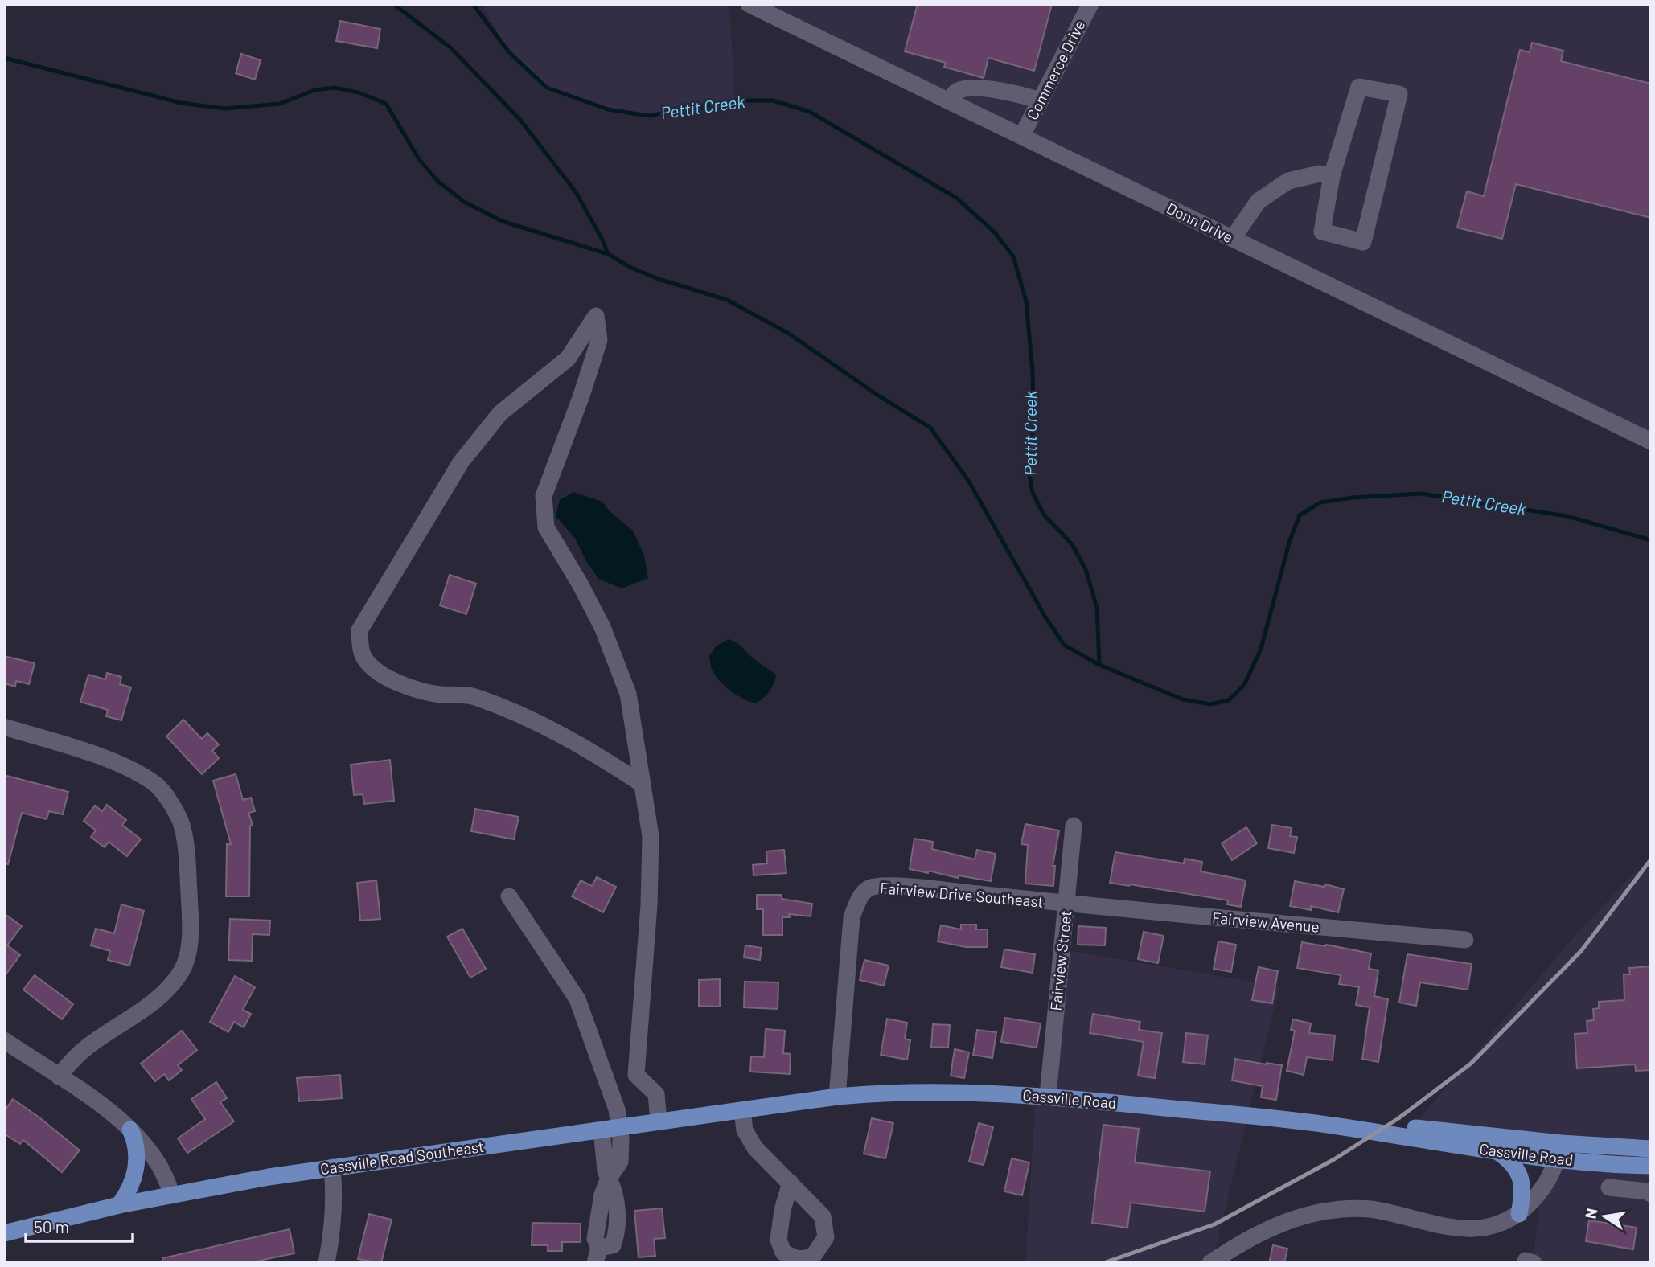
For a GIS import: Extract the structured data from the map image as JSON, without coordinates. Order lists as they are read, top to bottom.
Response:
{
  "streets": {
    "main road": ["Cassville Road", "Cassville Road Southeast"],
    "street": [
      "Commerce Drive",
      "Donn Drive",
      "Fairview Drive Southeast",
      "Fairview Avenue",
      "Fairview Street"
    ]
  },
  "crossings": [
    ["Commerce Drive", "Donn Drive"],
    ["Fairview Drive Southeast", "Fairview Avenue"],
    ["Fairview Drive Southeast", "Fairview Street"],
    ["Fairview Drive Southeast", "Cassville Road"],
    ["Fairview Avenue", "Fairview Street"],
    ["Fairview Street", "Cassville Road"],
    ["Cassville Road", "Cassville Road Southeast"]
  ],
  "water": ["Pettit Creek"],
  "scale_bar": "50 m",
  "north": "left"
}
